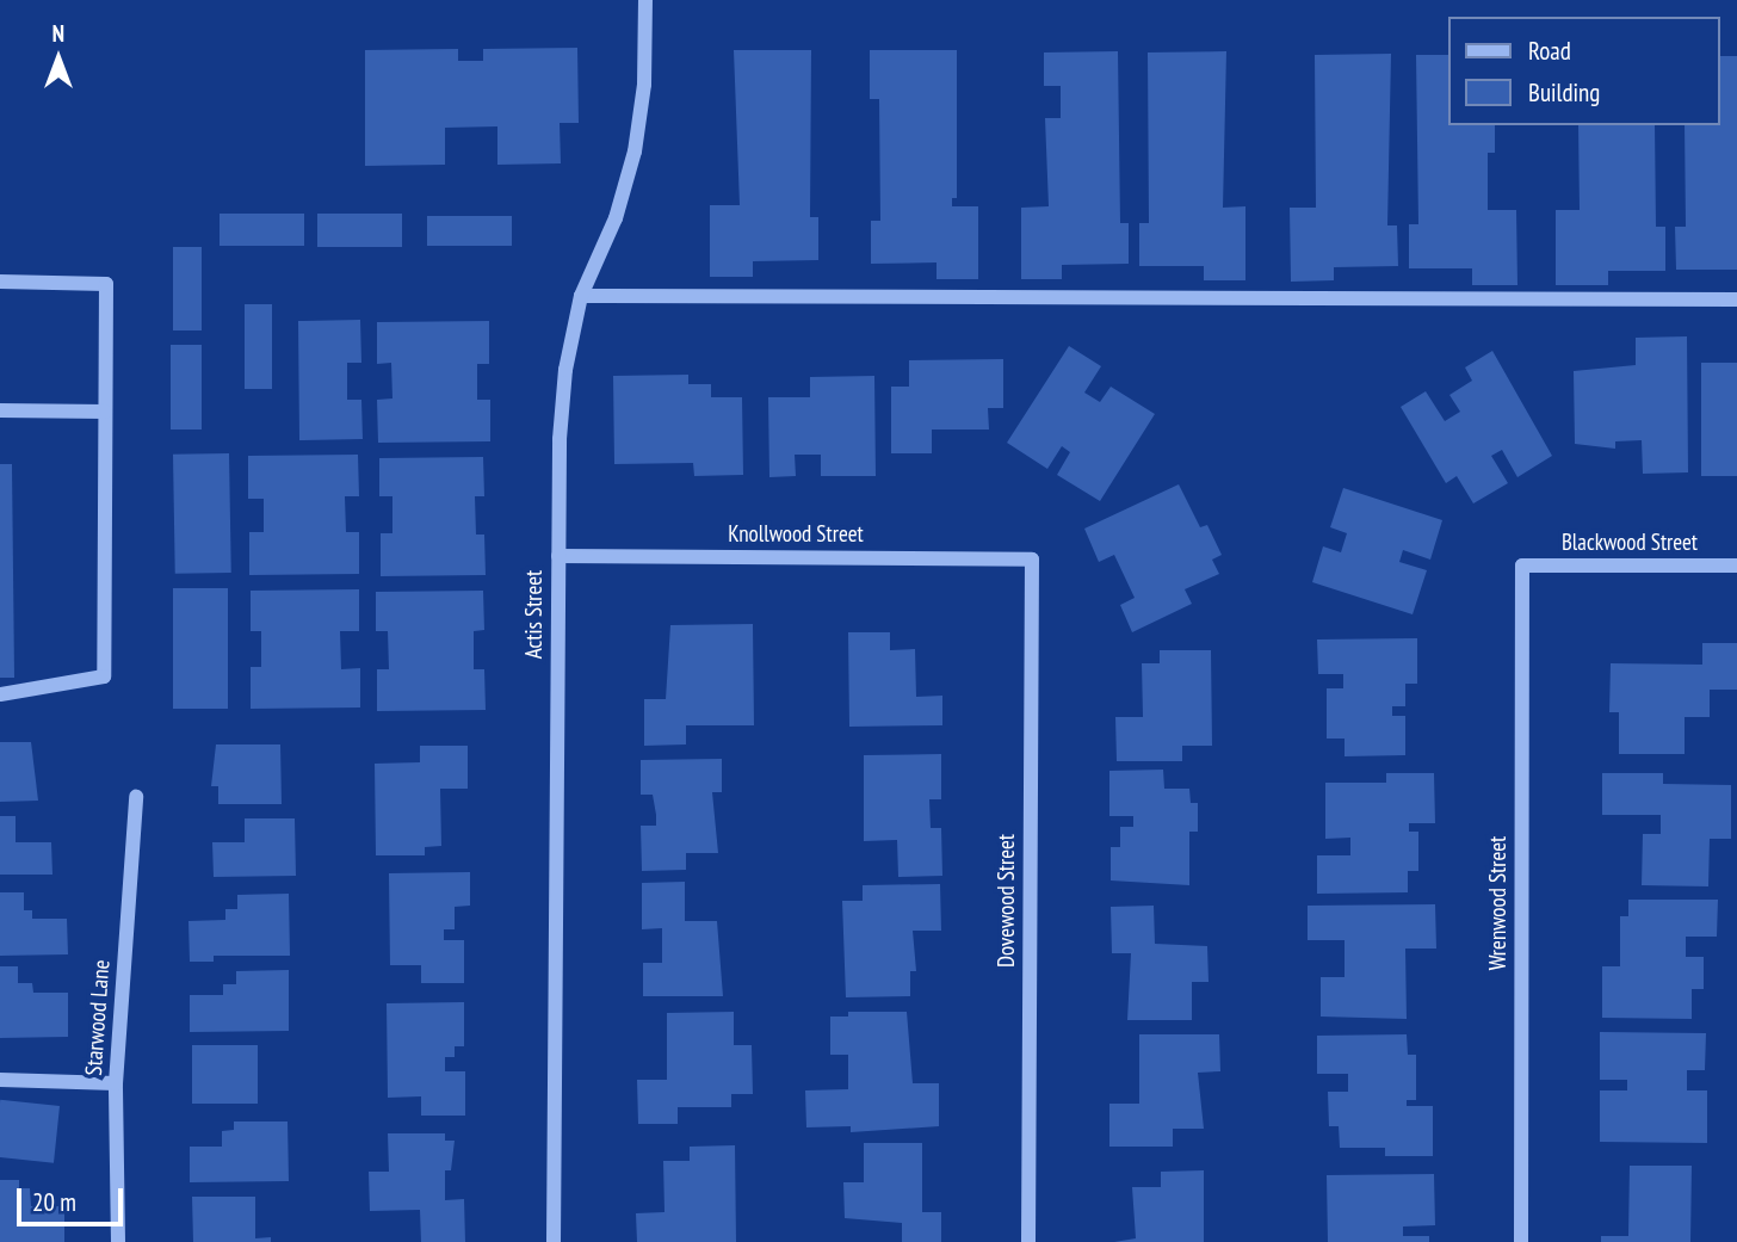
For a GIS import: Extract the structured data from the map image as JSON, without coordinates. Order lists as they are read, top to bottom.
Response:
{
  "streets": {
    "street": [
      "Knollwood Street",
      "Blackwood Street",
      "Actis Street",
      "Dovewood Street",
      "Wrenwood Street",
      "Starwood Lane"
    ]
  },
  "crossings": [
    ["Knollwood Street", "Actis Street"],
    ["Knollwood Street", "Dovewood Street"],
    ["Blackwood Street", "Wrenwood Street"]
  ],
  "legend": ["Road", "Building"],
  "scale_bar": "20 m",
  "north": "top"
}
